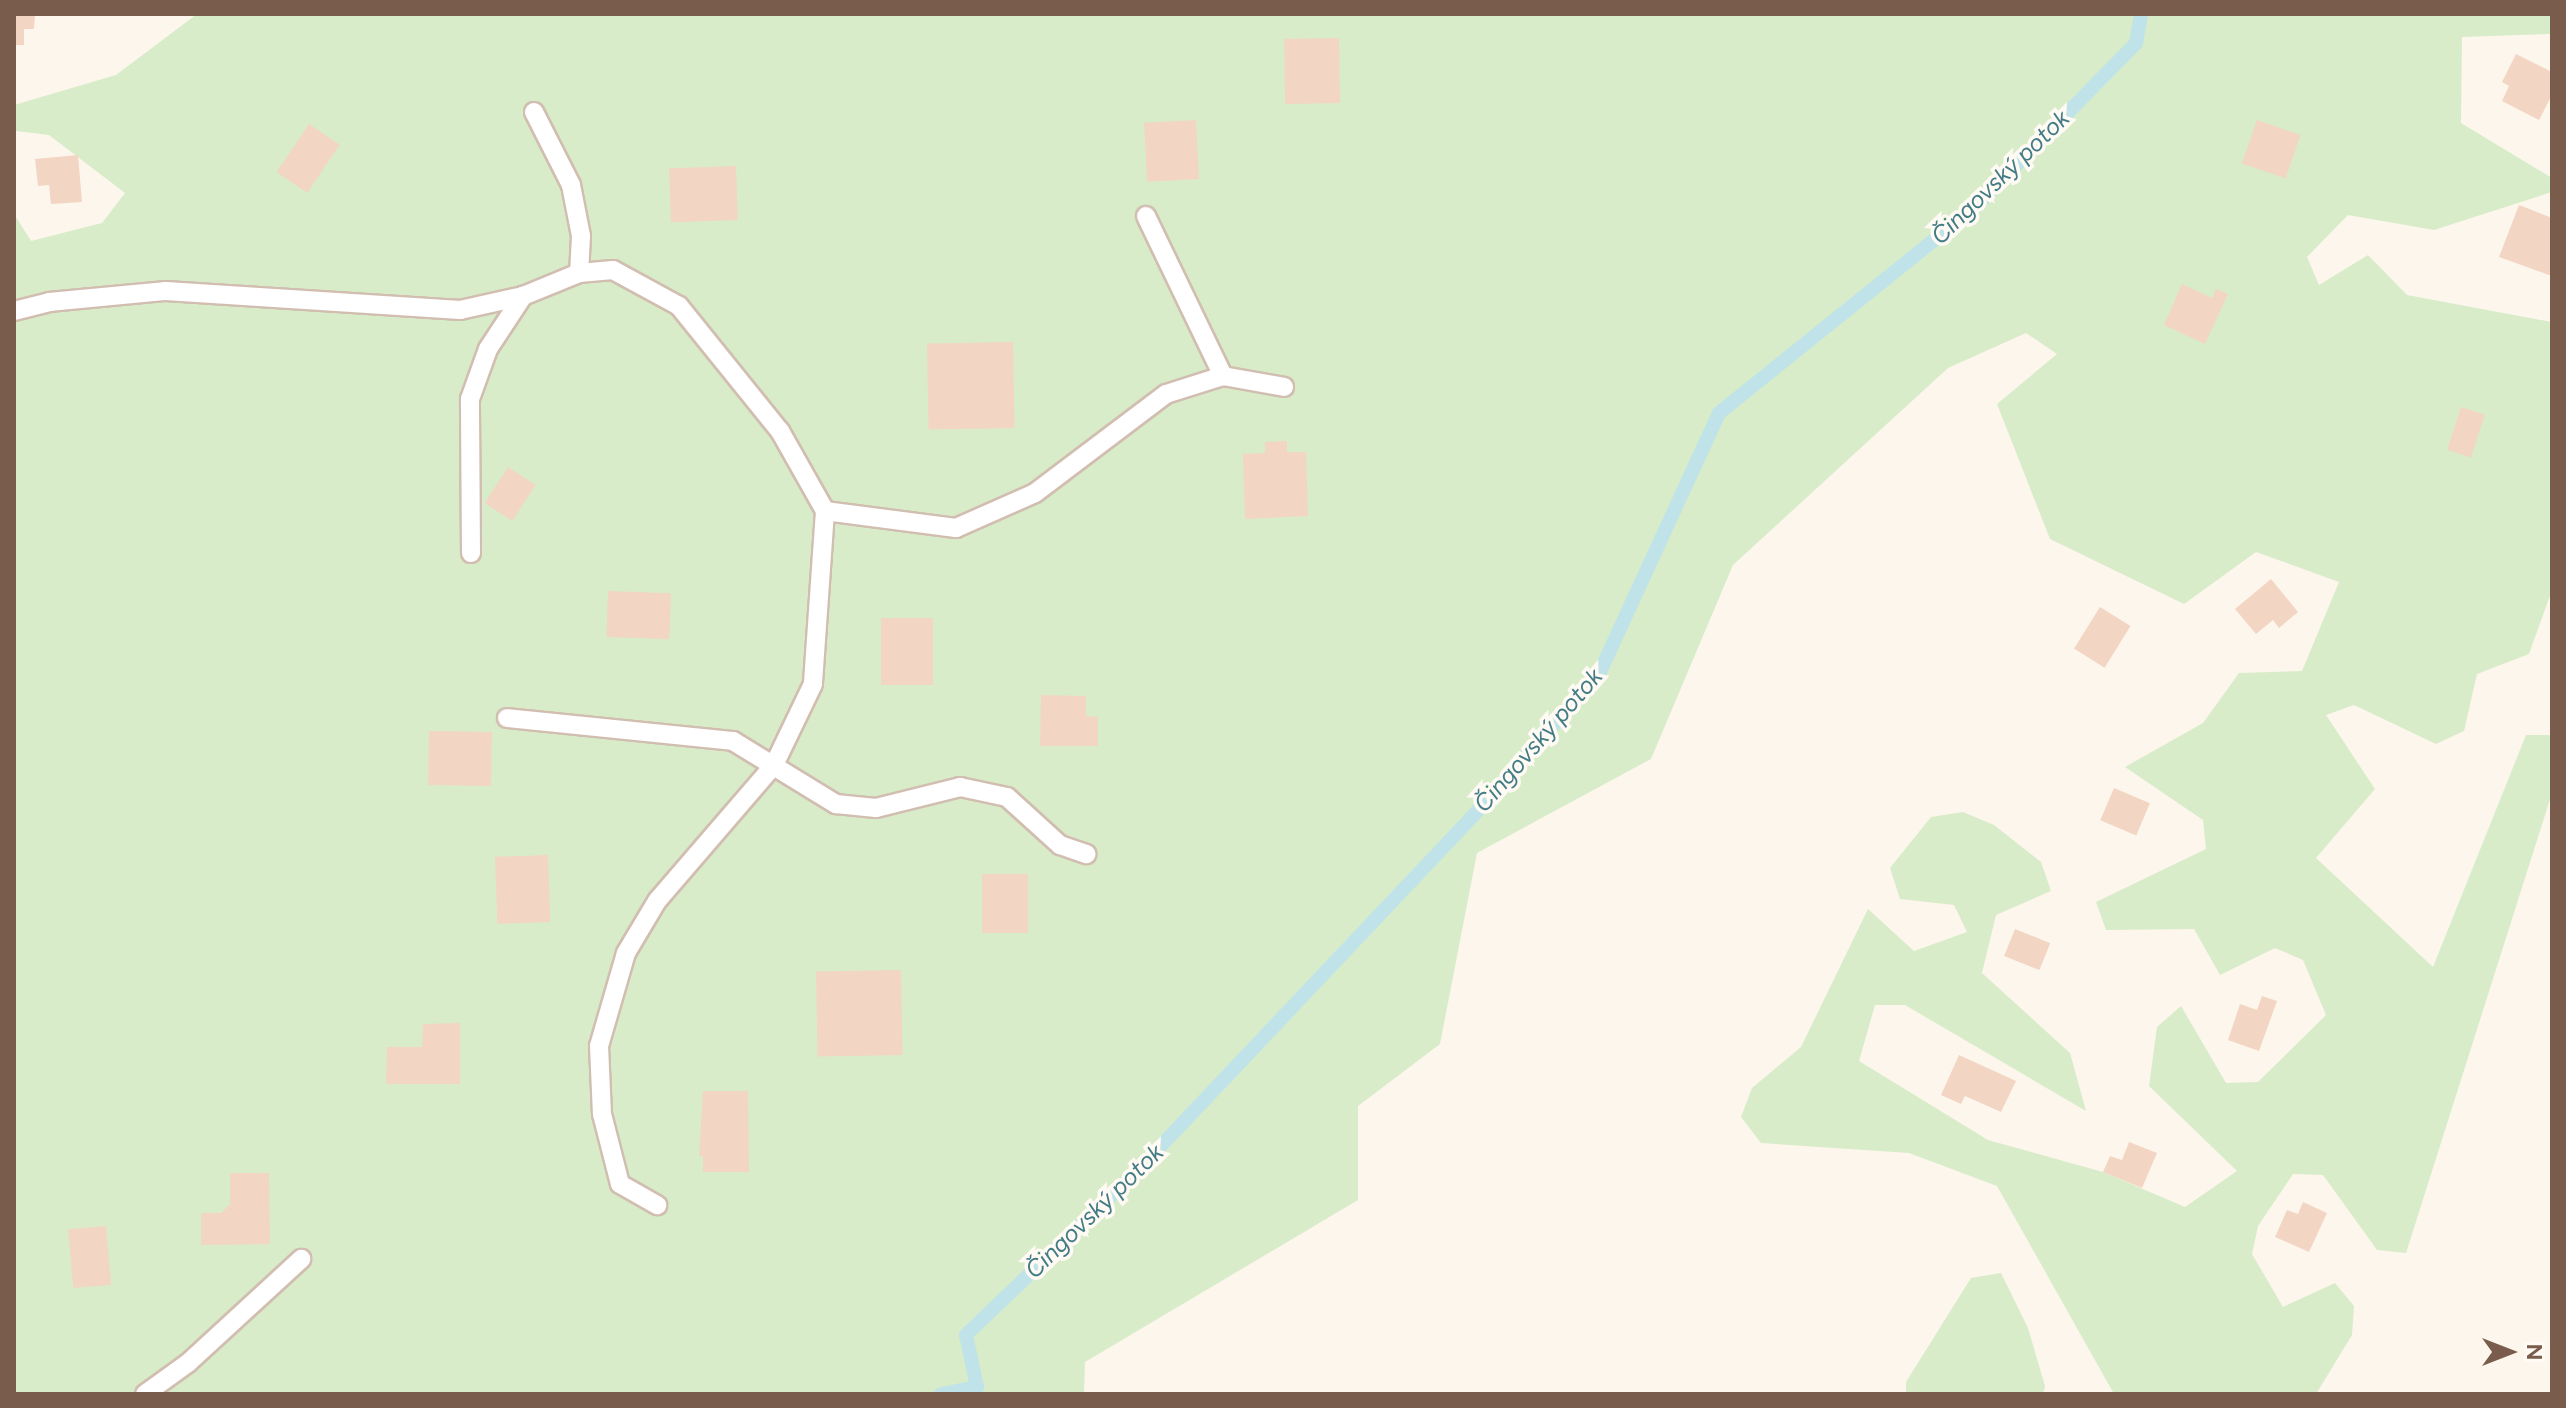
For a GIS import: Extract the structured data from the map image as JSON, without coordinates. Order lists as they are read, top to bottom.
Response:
{
  "water": ["Čingovský potok"],
  "north": "right"
}
